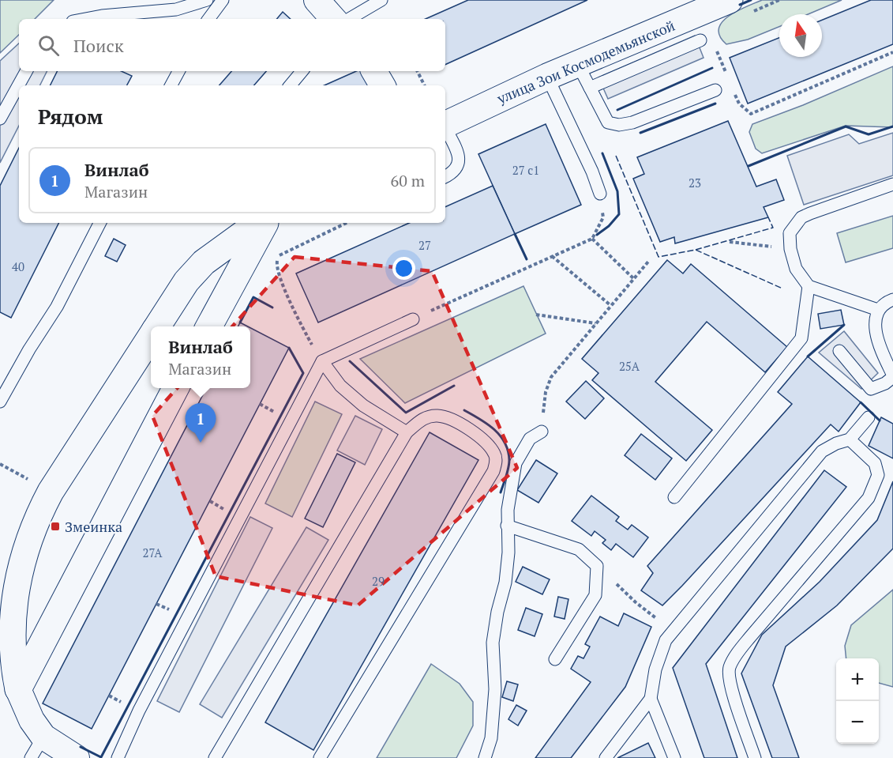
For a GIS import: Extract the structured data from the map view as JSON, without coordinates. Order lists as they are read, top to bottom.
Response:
{
  "streets": {
    "main road": ["улица Зои Космодемьянской"]
  },
  "places": {
    "transit": ["Змеинка"]
  },
  "house_numbers": [
    "27 с1",
    "23",
    "27",
    "40",
    "25А",
    "27А",
    "29"
  ],
  "north": "top",
  "page": {
    "search": "Поиск",
    "heading": "Рядом",
    "list": [
      {
        "mark": "1",
        "name": "Винлаб",
        "note": "Магазин",
        "value": "60 m"
      }
    ],
    "popup": ["Винлаб", "Магазин"],
    "pins": "1",
    "map_buttons": ["+", "−"]
  }
}
